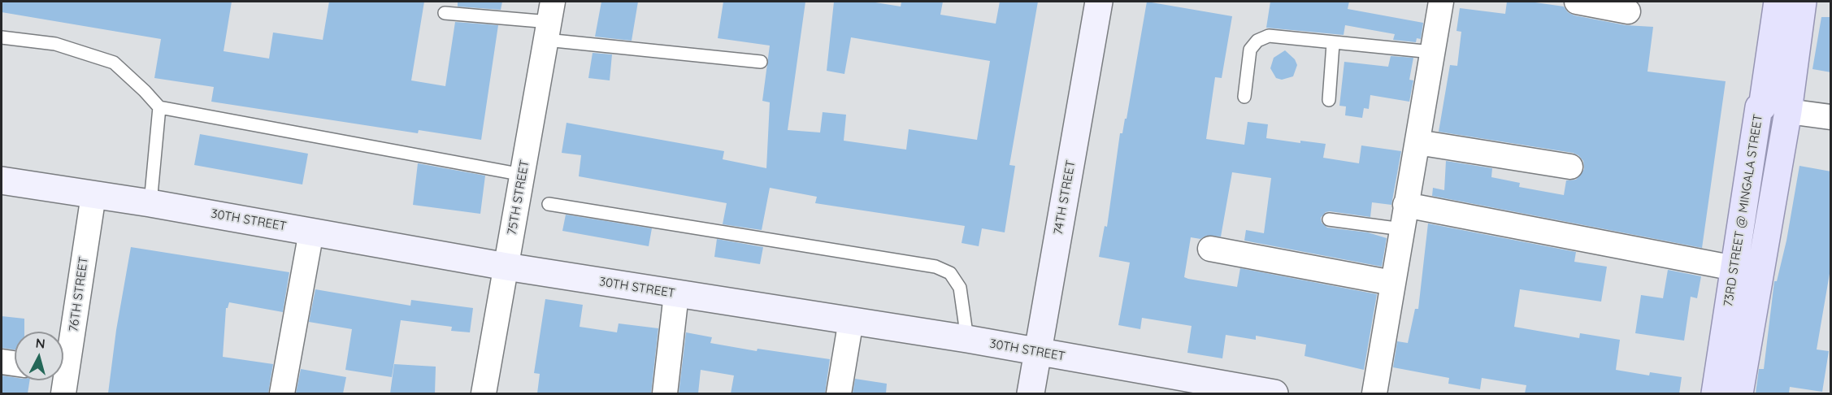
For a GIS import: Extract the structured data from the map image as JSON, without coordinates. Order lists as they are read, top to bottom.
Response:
{
  "streets": {
    "main road": ["74TH STREET", "73RD STREET @ MINGALA STREET", "30TH STREET"],
    "street": ["75TH STREET", "76TH STREET"]
  },
  "crossings": [
    ["75TH STREET", "30TH STREET"],
    ["74TH STREET", "30TH STREET"],
    ["30TH STREET", "76TH STREET"]
  ],
  "north": "top"
}
